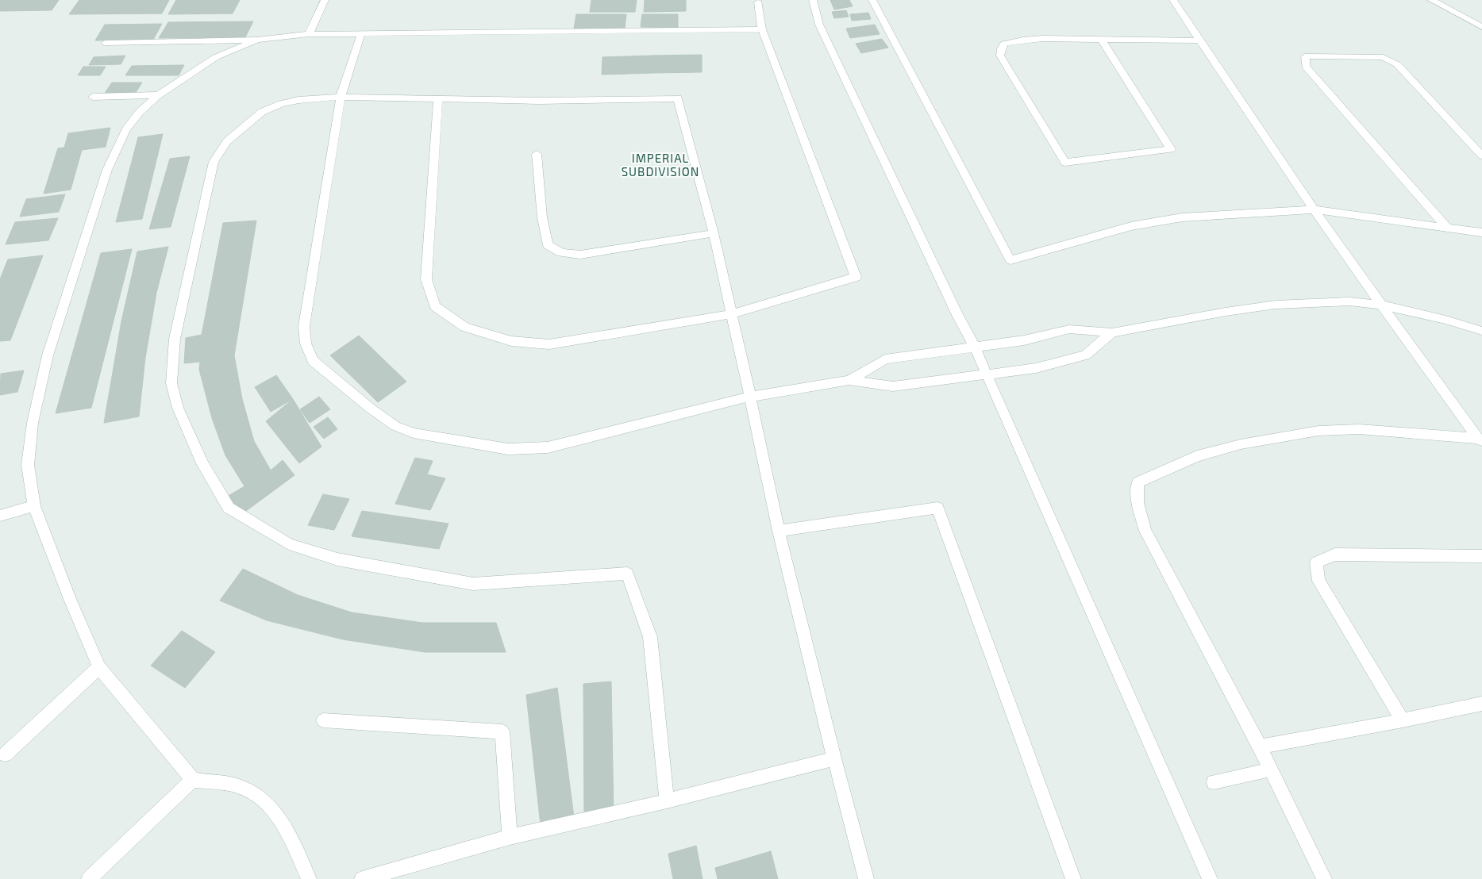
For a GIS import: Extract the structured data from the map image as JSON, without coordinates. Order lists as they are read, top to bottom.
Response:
{
  "districts": ["IMPERIAL SUBDIVISION"]
}
